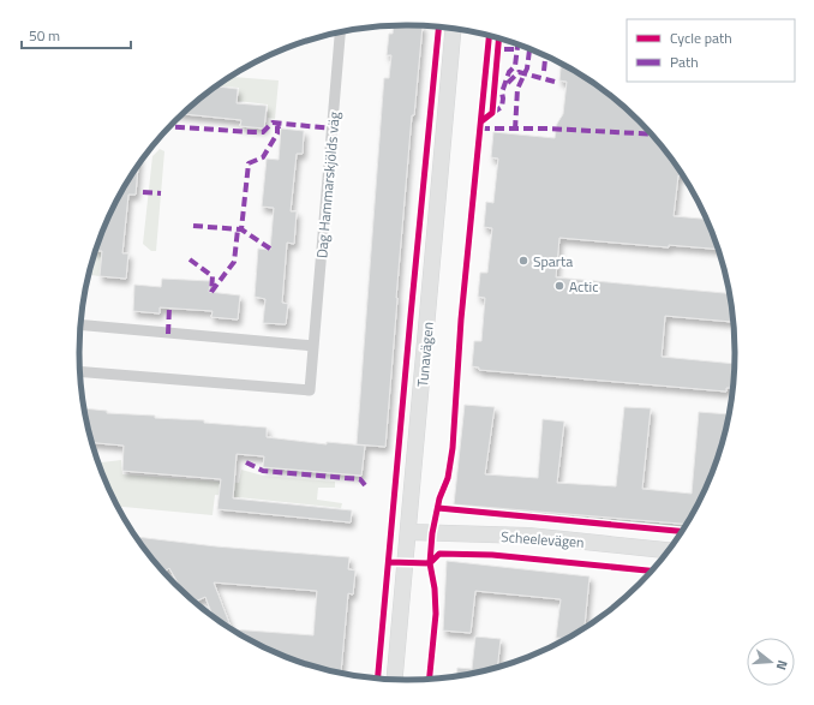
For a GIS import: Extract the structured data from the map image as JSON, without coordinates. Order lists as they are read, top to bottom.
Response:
{
  "streets": {
    "main road": ["Tunavägen", "Scheelevägen"],
    "street": ["Dag Hammarskjölds väg"]
  },
  "crossings": [
    ["Tunavägen", "Scheelevägen"]
  ],
  "places": ["Sparta", "Actic"],
  "legend": ["Cycle path", "Path"],
  "scale_bar": "50 m",
  "north": "right"
}
